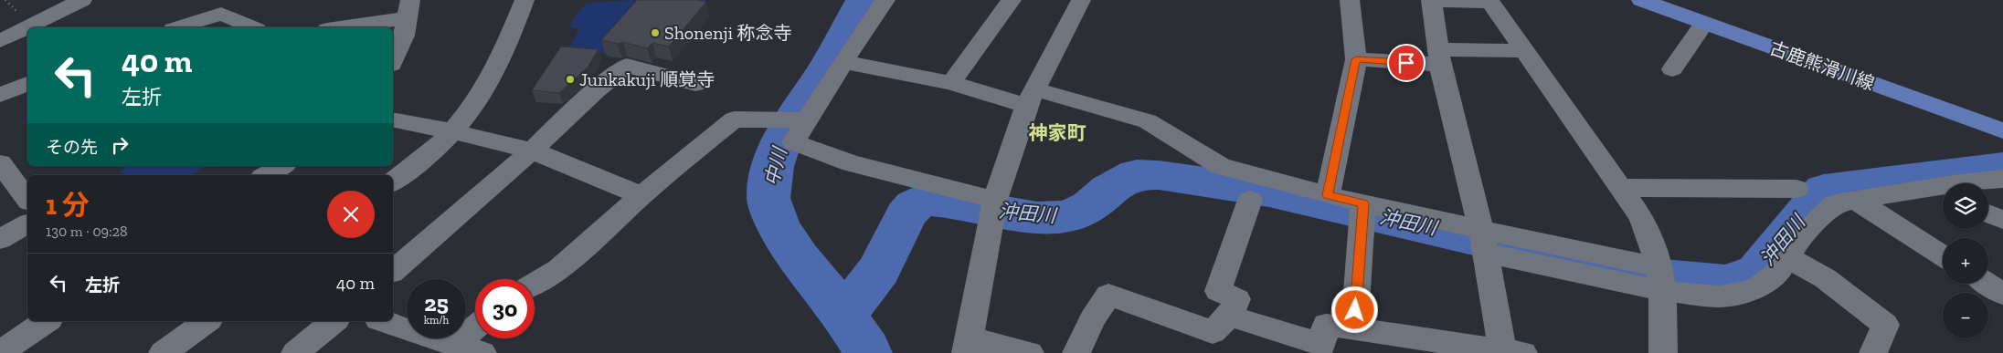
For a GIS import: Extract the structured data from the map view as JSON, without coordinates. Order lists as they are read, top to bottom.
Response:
{
  "streets": {
    "main road": ["古鹿熊滑川線"]
  },
  "districts": ["神家町"],
  "water": ["中川", "沖田川"],
  "places": ["Shonenji 称念寺", "Junkakuji 順覚寺"],
  "page": {
    "turn": ["40 m", "左折"],
    "then": "その先",
    "heading": ["1 分", "130 m · 09:28"],
    "map_buttons": ["+", "−"],
    "list": [
      {
        "name": "左折",
        "value": "40 m"
      }
    ],
    "speed": "25 km/h",
    "limit": "30"
  }
}
